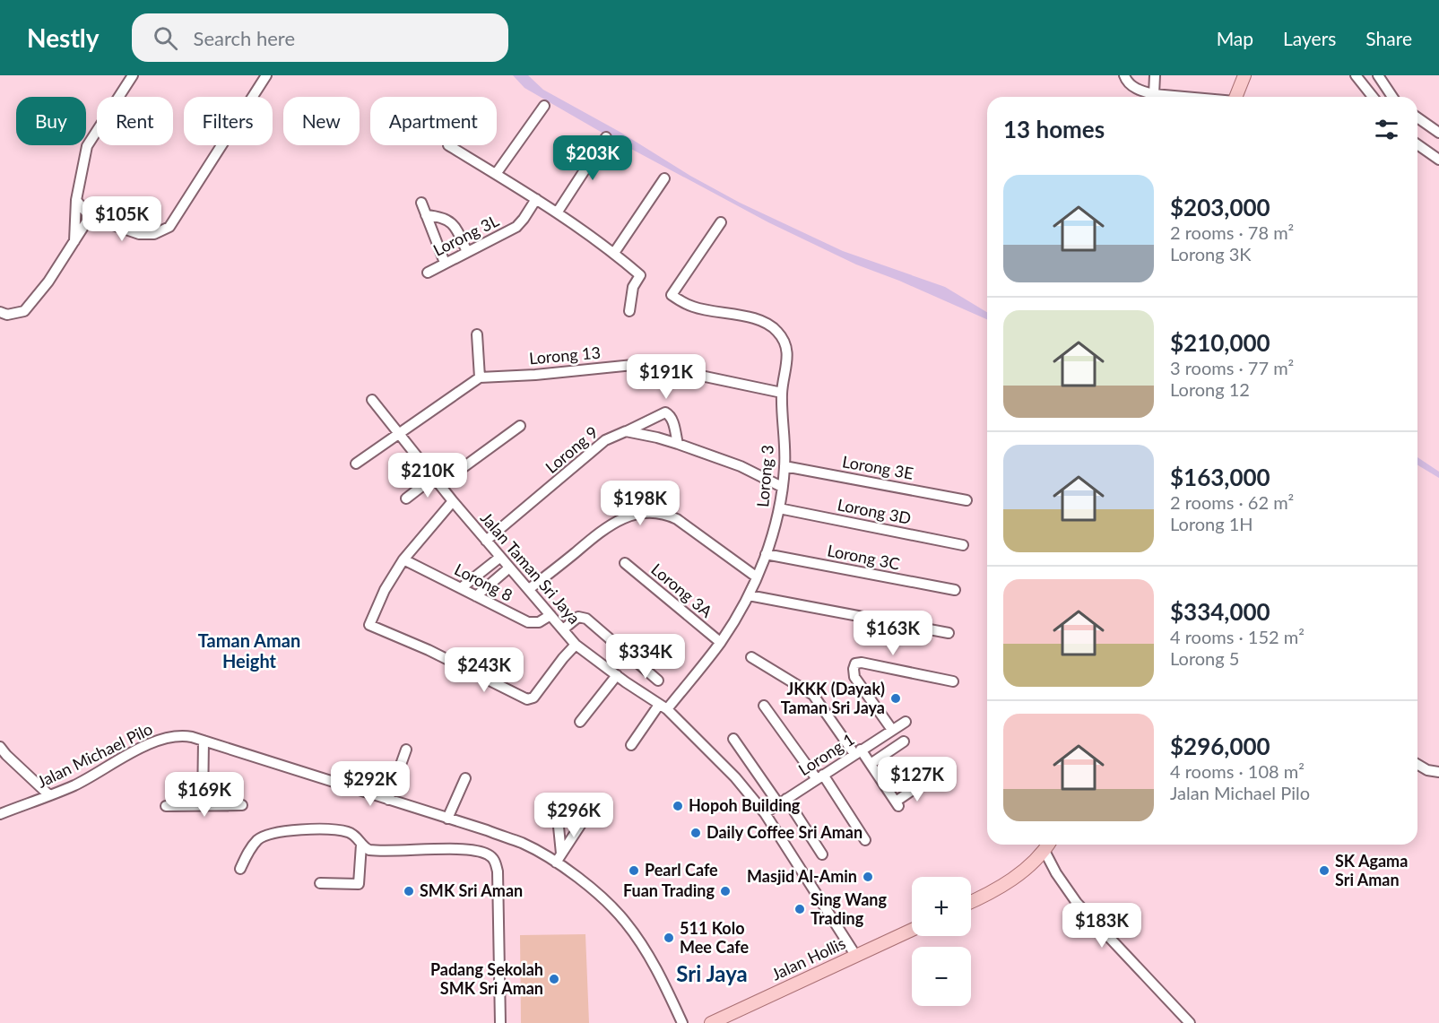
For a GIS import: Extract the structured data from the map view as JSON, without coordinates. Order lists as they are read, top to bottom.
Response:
{
  "streets": {
    "main road": ["Jalan Hollis"],
    "street": [
      "Lorong 3L",
      "Lorong 13",
      "Lorong 9",
      "Lorong 3E",
      "Lorong 3",
      "Lorong 3D",
      "Lorong 3C",
      "Jalan Taman Sri Jaya",
      "Lorong 8",
      "Lorong 3A",
      "Lorong 1",
      "Jalan Michael Pilo"
    ]
  },
  "crossings": [
    ["Lorong 13", "Lorong 3"],
    ["Lorong 9", "Jalan Taman Sri Jaya"],
    ["Lorong 3E", "Lorong 3"],
    ["Lorong 3", "Lorong 3D"],
    ["Lorong 3", "Lorong 3C"],
    ["Lorong 3", "Jalan Taman Sri Jaya"],
    ["Lorong 3", "Lorong 3A"],
    ["Jalan Taman Sri Jaya", "Lorong 8"],
    ["Jalan Taman Sri Jaya", "Lorong 1"],
    ["Jalan Taman Sri Jaya", "Jalan Hollis"]
  ],
  "districts": ["Taman Aman Height", "Sri Jaya"],
  "places": [
    "JKKK (Dayak) Taman Sri Jaya",
    "Hopoh Building",
    "Daily Coffee Sri Aman",
    "Pearl Cafe",
    "SK Agama Sri Aman",
    "Masjid Al-Amin",
    "SMK Sri Aman",
    "Fuan Trading",
    "Sing Wang Trading",
    "511 Kolo Mee Cafe",
    "Padang Sekolah SMK Sri Aman"
  ],
  "page": {
    "header": "Nestly",
    "search": "Search here",
    "nav": ["Map", "Layers", "Share"],
    "chip": [
      "Buy",
      "Rent",
      "Filters",
      "New",
      "Apartment"
    ],
    "heading": "13 homes",
    "price": [
      "$203K",
      "$105K",
      "$191K",
      "$210K",
      "$198K",
      "$163K",
      "$334K",
      "$243K",
      "$127K",
      "$292K",
      "$169K",
      "$296K",
      "$183K"
    ],
    "list": [
      {
        "name": "$203,000",
        "note": "2 rooms · 78 m² · Lorong 3K"
      },
      {
        "name": "$210,000",
        "note": "3 rooms · 77 m² · Lorong 12"
      },
      {
        "name": "$163,000",
        "note": "2 rooms · 62 m² · Lorong 1H"
      },
      {
        "name": "$334,000",
        "note": "4 rooms · 152 m² · Lorong 5"
      },
      {
        "name": "$296,000",
        "note": "4 rooms · 108 m² · Jalan Michael Pilo"
      }
    ],
    "map_buttons": ["+", "−"]
  }
}
